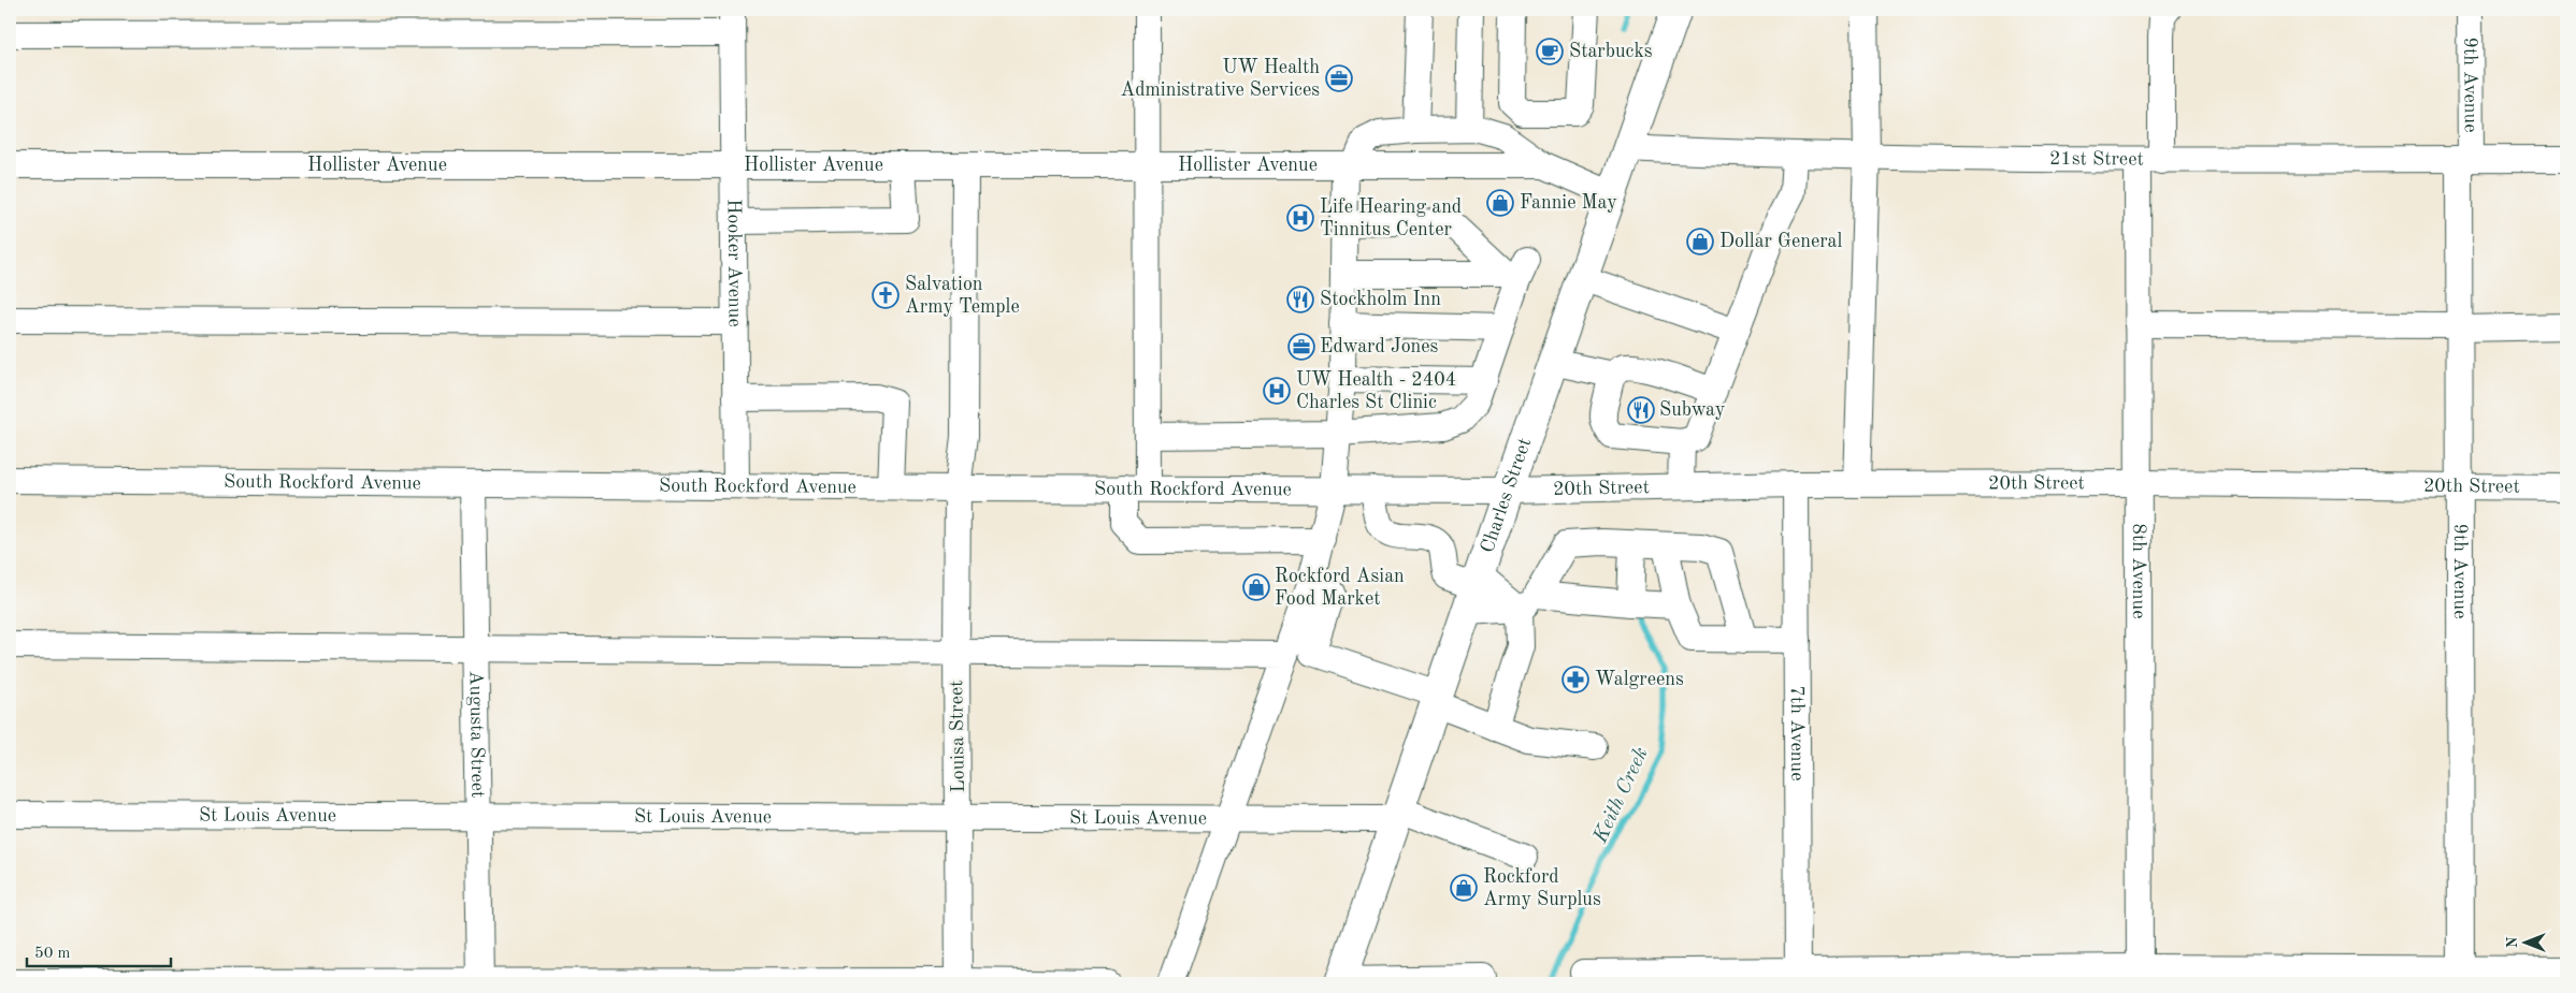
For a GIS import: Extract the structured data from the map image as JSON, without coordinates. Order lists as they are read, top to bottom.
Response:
{
  "streets": {
    "main road": ["Charles Street"],
    "street": [
      "9th Avenue",
      "21st Street",
      "Hollister Avenue",
      "Hooker Avenue",
      "South Rockford Avenue",
      "20th Street",
      "8th Avenue",
      "Augusta Street",
      "7th Avenue",
      "Louisa Street",
      "St Louis Avenue"
    ]
  },
  "crossings": [
    ["9th Avenue", "21st Street"],
    ["9th Avenue", "20th Street"],
    ["21st Street", "Charles Street"],
    ["21st Street", "8th Avenue"],
    ["Hollister Avenue", "Hooker Avenue"],
    ["Hollister Avenue", "Charles Street"],
    ["Hollister Avenue", "Louisa Street"],
    ["Hooker Avenue", "South Rockford Avenue"],
    ["South Rockford Avenue", "20th Street"],
    ["South Rockford Avenue", "Charles Street"],
    ["South Rockford Avenue", "Augusta Street"],
    ["South Rockford Avenue", "Louisa Street"],
    ["20th Street", "Charles Street"],
    ["20th Street", "8th Avenue"],
    ["20th Street", "7th Avenue"],
    ["Charles Street", "St Louis Avenue"],
    ["Augusta Street", "St Louis Avenue"],
    ["Louisa Street", "St Louis Avenue"]
  ],
  "water": ["Keith Creek"],
  "places": {
    "cafe": ["Starbucks"],
    "office": ["UW Health Administrative Services", "Edward Jones"],
    "shop": [
      "Fannie May",
      "Dollar General",
      "Rockford Asian Food Market",
      "Rockford Army Surplus"
    ],
    "hospital": ["Life Hearing and Tinnitus Center", "UW Health - 2404 Charles St Clinic"],
    "church": ["Salvation Army Temple"],
    "restaurant": ["Stockholm Inn", "Subway"],
    "pharmacy": ["Walgreens"]
  },
  "scale_bar": "50 m",
  "north": "left"
}
